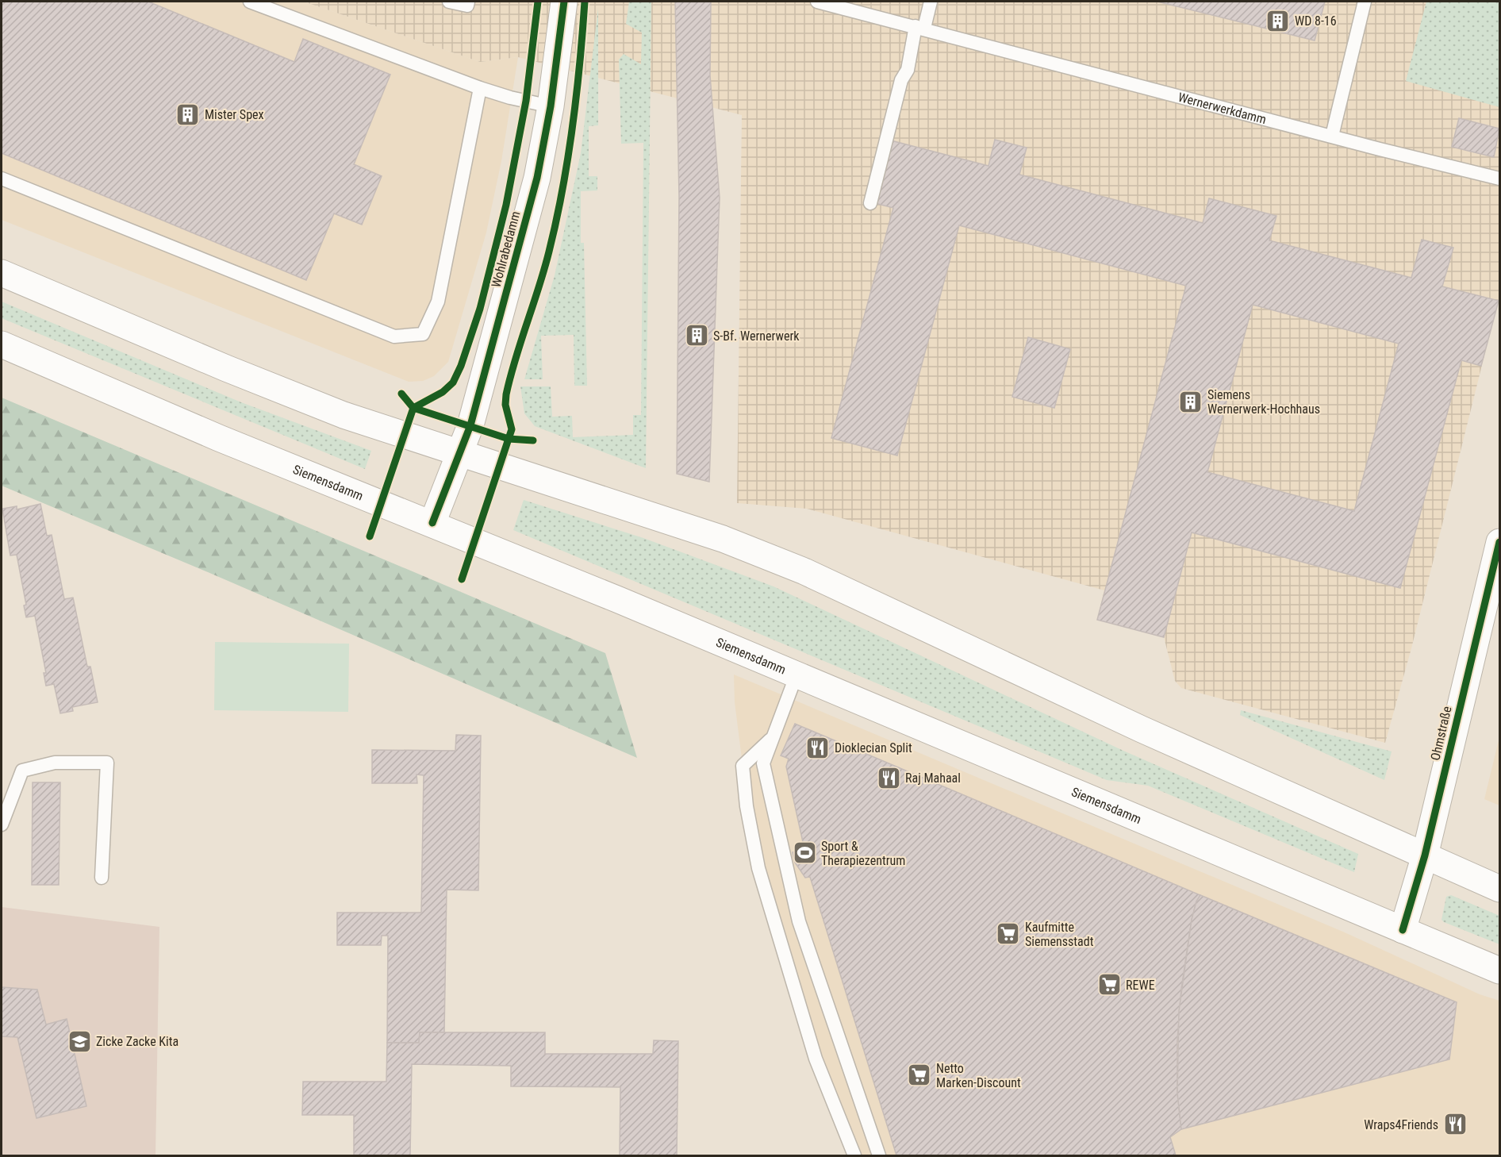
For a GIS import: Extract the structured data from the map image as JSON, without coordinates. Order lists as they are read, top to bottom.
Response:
{
  "streets": {
    "main road": ["Wohlrabedamm", "Siemensdamm", "Ohmstraße"],
    "lane": ["Wernerwerkdamm"]
  },
  "crossings": [
    ["Wohlrabedamm", "Siemensdamm"],
    ["Siemensdamm", "Ohmstraße"]
  ],
  "places": {
    "building": [
      "WD 8-16",
      "Mister Spex",
      "S-Bf. Wernerwerk",
      "Siemens Wernerwerk-Hochhaus"
    ],
    "restaurant": ["Dioklecian Split", "Raj Mahaal", "Wraps4Friends"],
    "sports": ["Sport & Therapiezentrum"],
    "supermarket": ["Kaufmitte Siemensstadt", "REWE", "Netto Marken-Discount"],
    "school or university": ["Zicke Zacke Kita"]
  }
}
